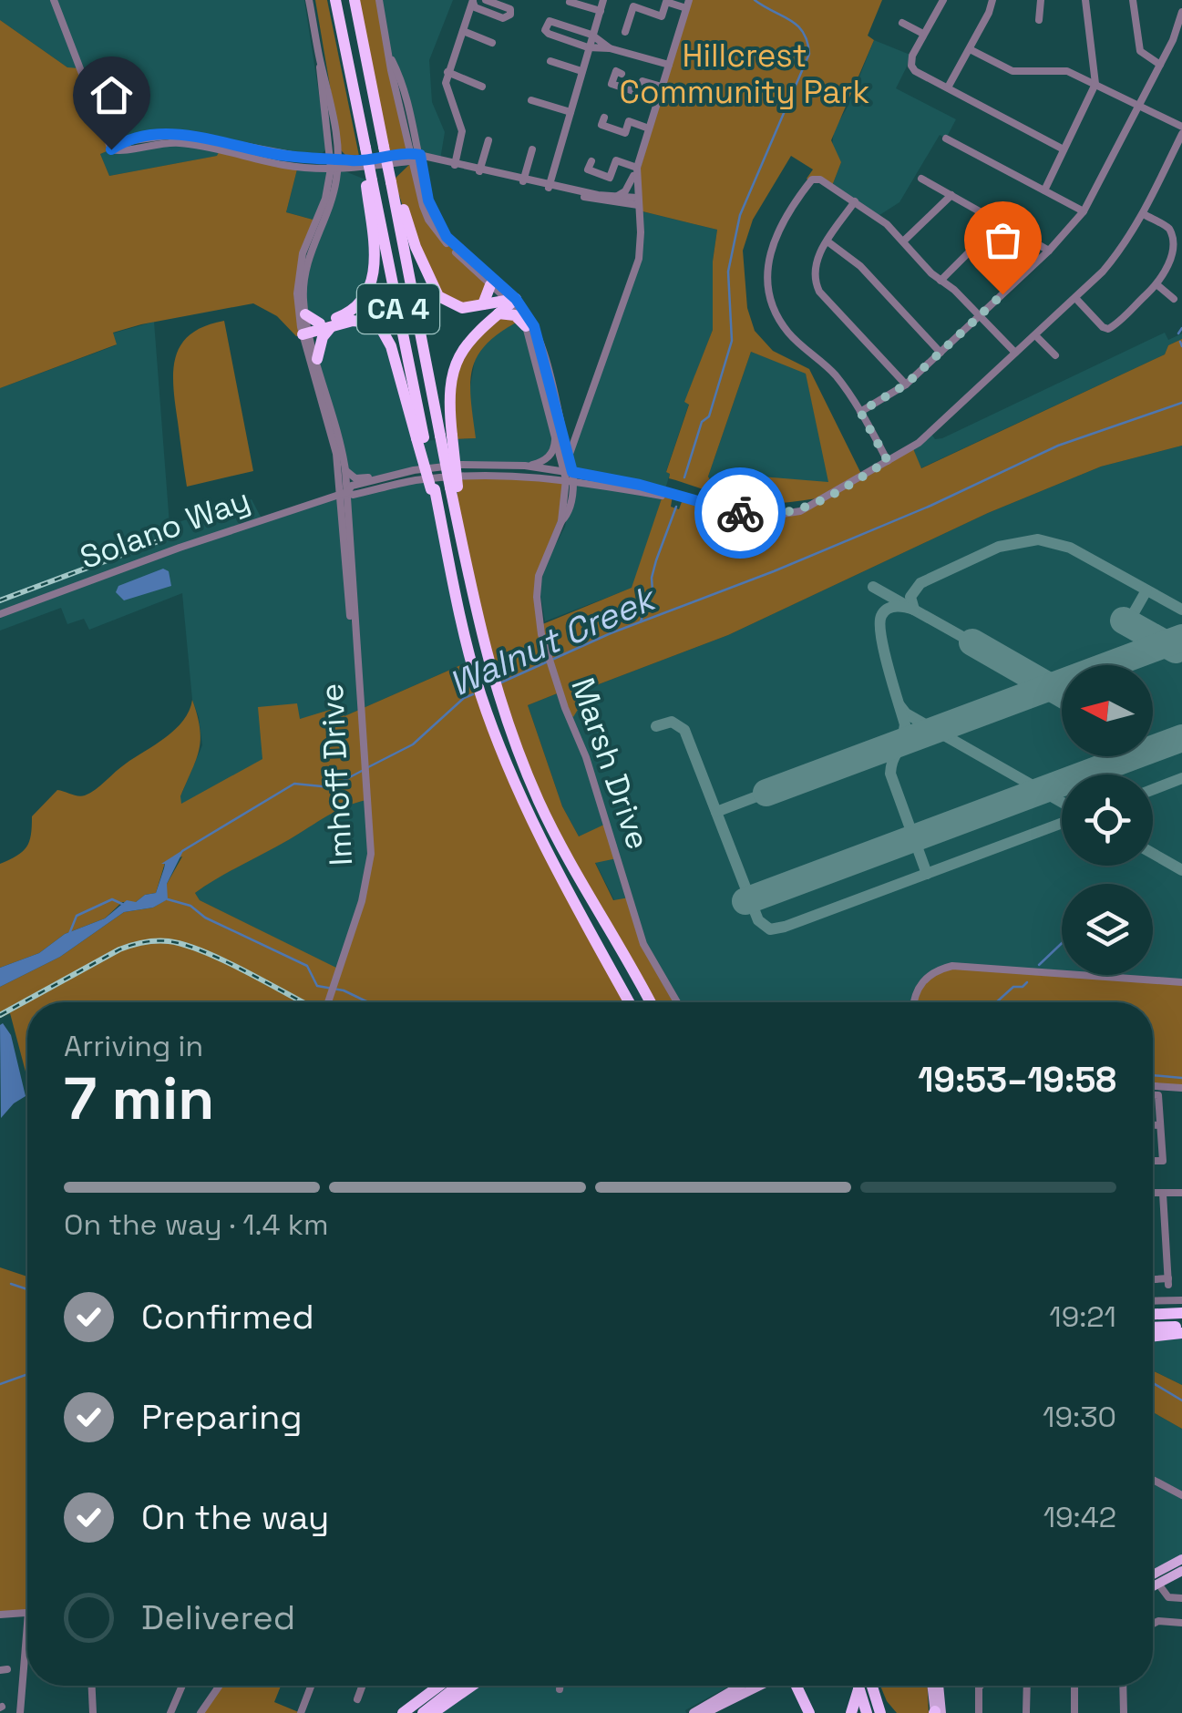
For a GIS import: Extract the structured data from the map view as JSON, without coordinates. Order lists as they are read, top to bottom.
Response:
{
  "streets": {
    "highway": ["CA 4"],
    "street": ["Solano Way", "Marsh Drive", "Imhoff Drive"]
  },
  "crossings": [
    ["Solano Way", "Marsh Drive"],
    ["Solano Way", "Imhoff Drive"]
  ],
  "water": ["Walnut Creek"],
  "parks": ["Hillcrest Community Park"],
  "north": "left",
  "page": {
    "heading": ["7 min", "Arriving in", "19:53–19:58"],
    "bar": "On the way · 1.4 km",
    "list": [
      ["Confirmed", "19:21"],
      ["Preparing", "19:30"],
      ["On the way", "19:42"],
      "Delivered"
    ]
  }
}
